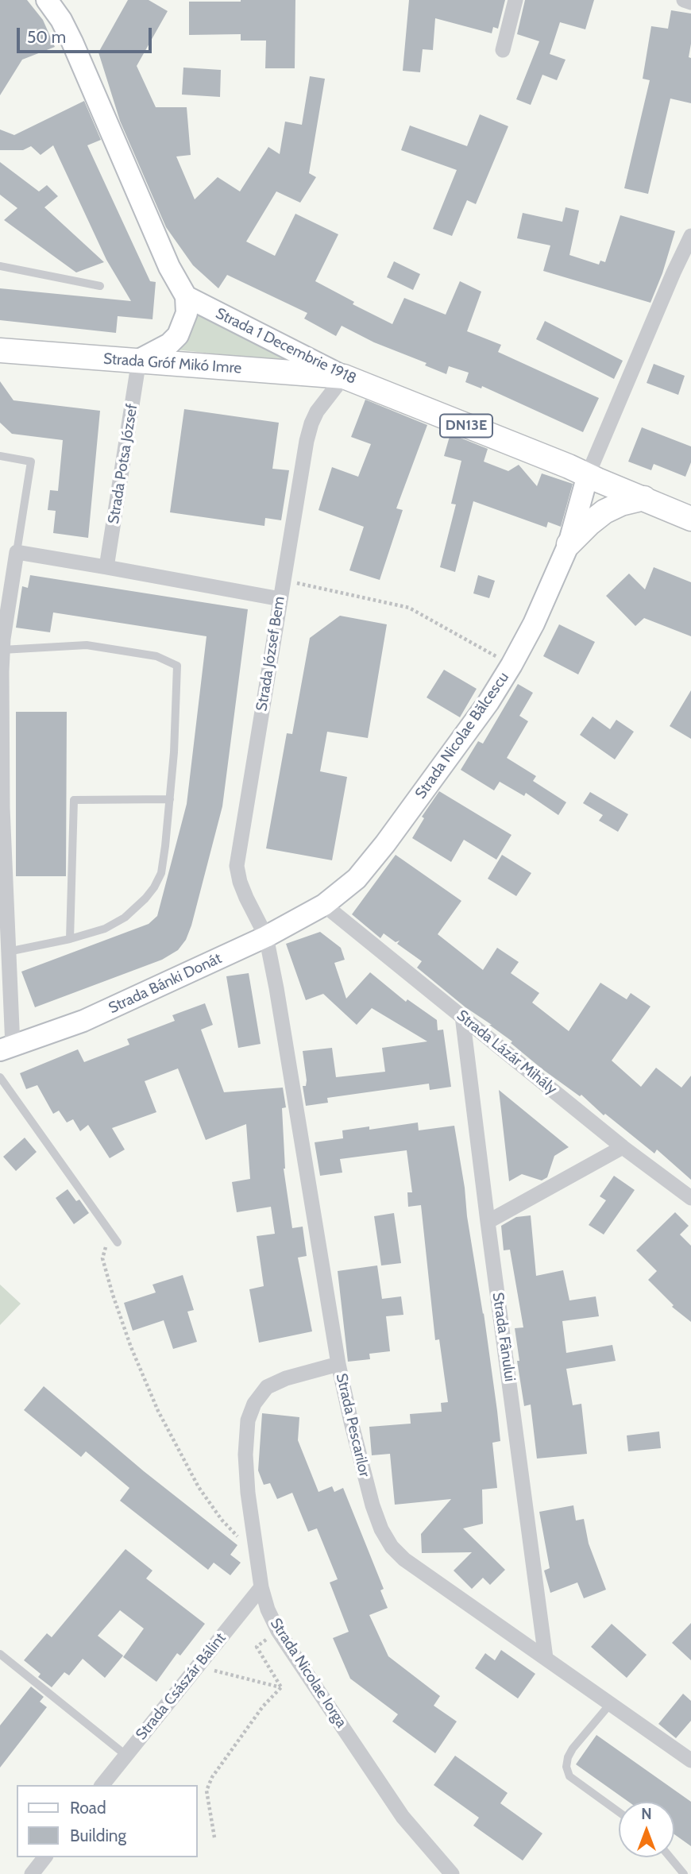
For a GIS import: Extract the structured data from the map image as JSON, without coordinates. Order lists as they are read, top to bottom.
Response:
{
  "streets": {
    "main road": ["Strada 1 Decembrie 1918", "Strada Gróf Mikó Imre", "DN13E"],
    "street": [
      "Strada Potsa József",
      "Strada József Bem",
      "Strada Nicolae Bălcescu",
      "Strada Bánki Donát",
      "Strada Lázár Mihály",
      "Strada Fânului",
      "Strada Pescarilor",
      "Strada Nicolae Iorga",
      "Strada Császár Bálint"
    ]
  },
  "crossings": [
    ["Strada 1 Decembrie 1918", "Strada Gróf Mikó Imre"],
    ["Strada 1 Decembrie 1918", "Strada József Bem"],
    ["Strada 1 Decembrie 1918", "Strada Nicolae Bălcescu"],
    ["Strada Gróf Mikó Imre", "Strada Potsa József"],
    ["Strada Gróf Mikó Imre", "Strada József Bem"],
    ["Strada József Bem", "Strada Bánki Donát"],
    ["Strada József Bem", "Strada Pescarilor"],
    ["Strada Nicolae Bălcescu", "Strada Bánki Donát"],
    ["Strada Nicolae Bălcescu", "Strada Lázár Mihály"],
    ["Strada Bánki Donát", "Strada Lázár Mihály"],
    ["Strada Bánki Donát", "Strada Pescarilor"],
    ["Strada Lázár Mihály", "Strada Fânului"],
    ["Strada Fânului", "Strada Pescarilor"],
    ["Strada Pescarilor", "Strada Nicolae Iorga"],
    ["Strada Nicolae Iorga", "Strada Császár Bálint"]
  ],
  "legend": ["Road", "Building"],
  "scale_bar": "50 m",
  "north": "top"
}
